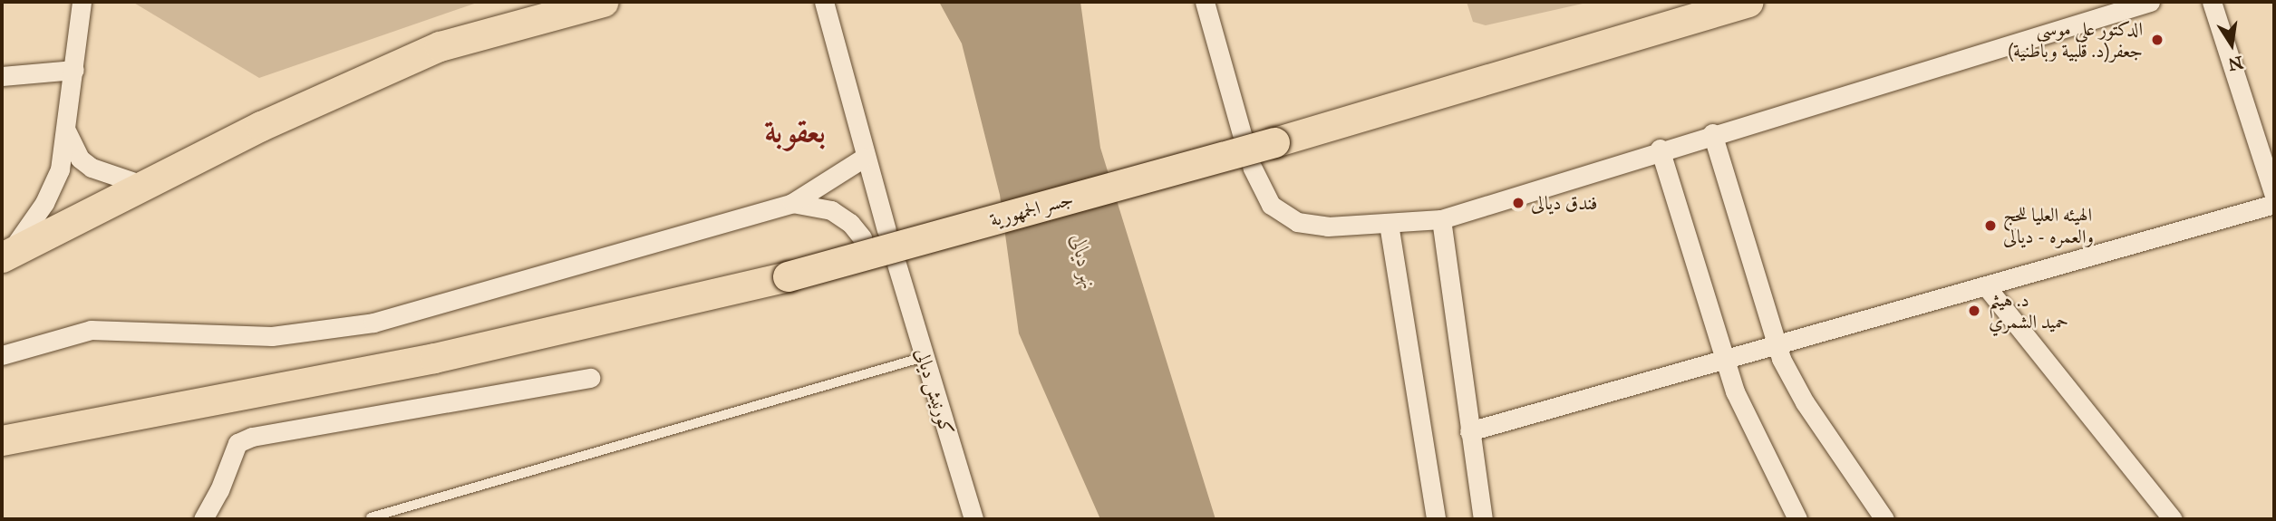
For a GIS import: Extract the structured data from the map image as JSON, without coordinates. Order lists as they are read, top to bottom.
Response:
{
  "streets": {
    "main road": ["جسر الجمهورية"],
    "street": ["كورنيش ديالى"]
  },
  "districts": ["بعقوبة"],
  "water": ["نهر ديالى"],
  "places": [
    "الدكتور علي موسى جعفر(د. قلبية وباطنية)",
    "فندق ديالى",
    "الهيئه العليا للحج والعمره - ديالى",
    "د. هيثم حميد الشمري"
  ],
  "north": "bottom"
}
